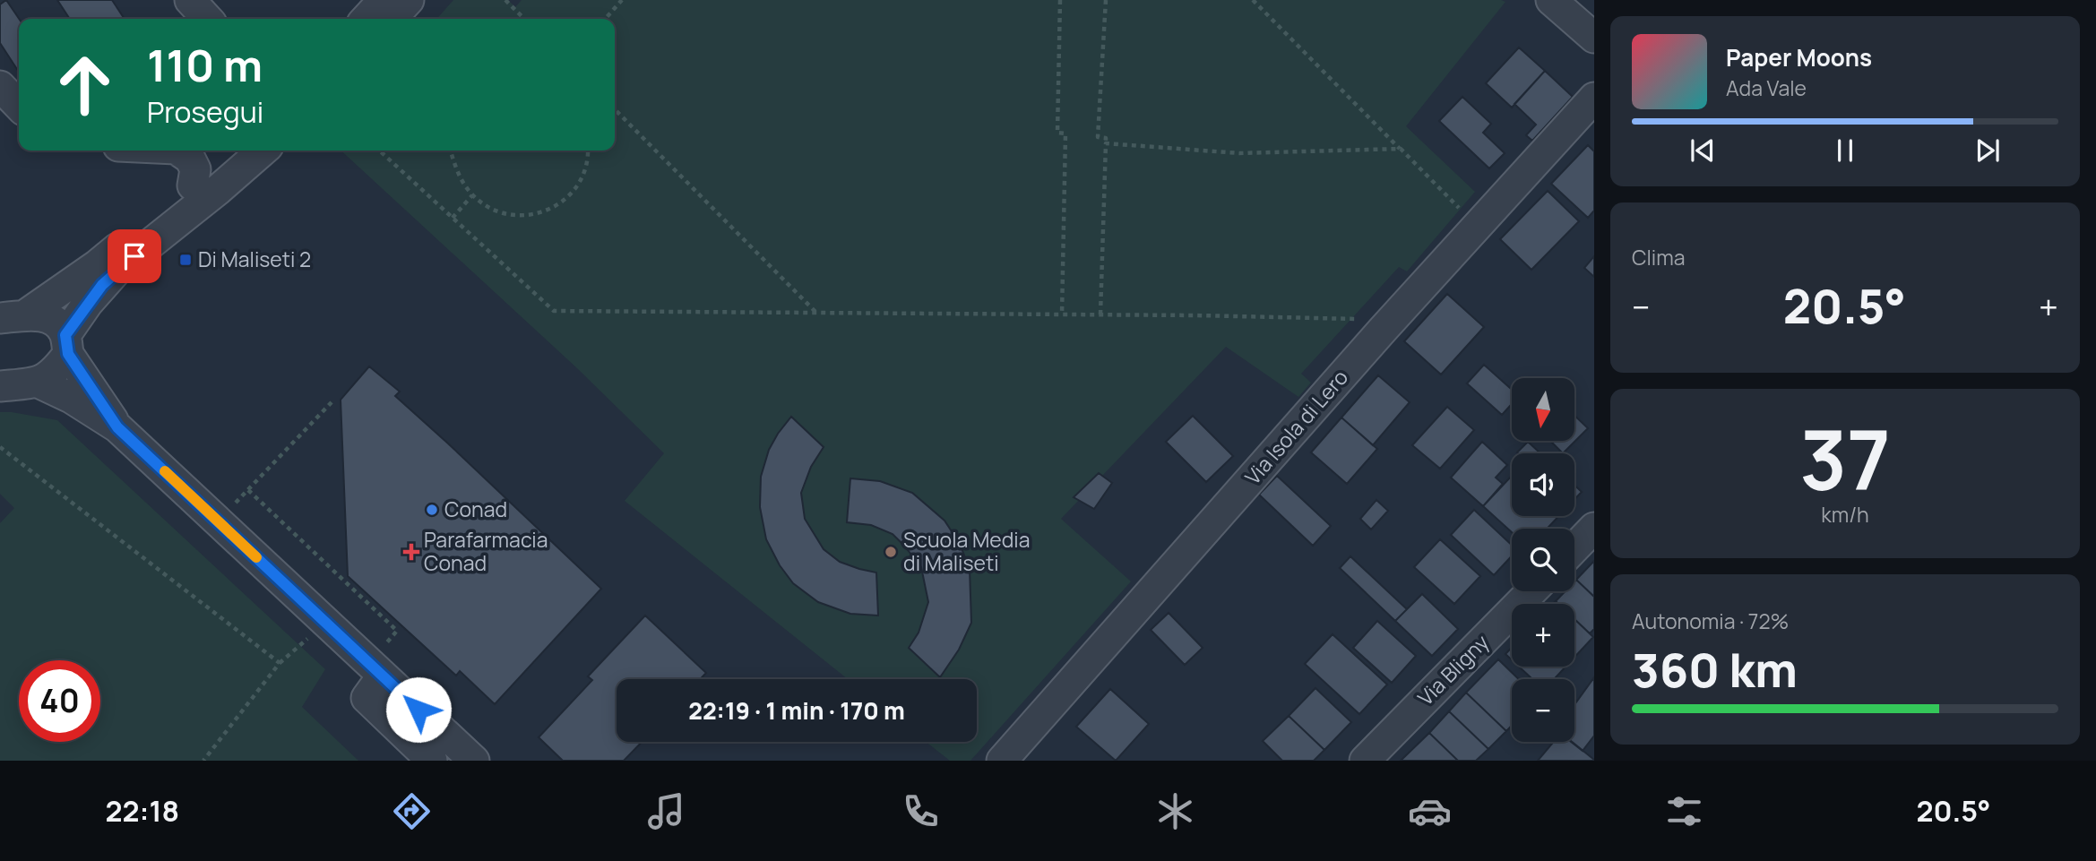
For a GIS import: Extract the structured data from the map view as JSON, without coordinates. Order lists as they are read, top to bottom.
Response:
{
  "streets": {
    "street": ["Via Isola di Lero", "Via Bligny"]
  },
  "places": {
    "transit": ["Di Maliseti 2"],
    "other": ["Conad", "Scuola Media di Maliseti"],
    "health": ["Parafarmacia Conad"]
  },
  "north": "bottom",
  "page": {
    "turn": ["110 m", "Prosegui"],
    "song": ["Paper Moons", "Ada Vale"],
    "tile": [
      "Clima",
      ["37", "km/h"],
      ["Autonomia · 72%", "360 km"]
    ],
    "heat": ["−", "20.5°", "+"],
    "map_buttons": ["+", "−"],
    "limit": "40",
    "trip": "22:19 · 1 min · 170 m",
    "tabs": ["22:18", "20.5°"]
  }
}
